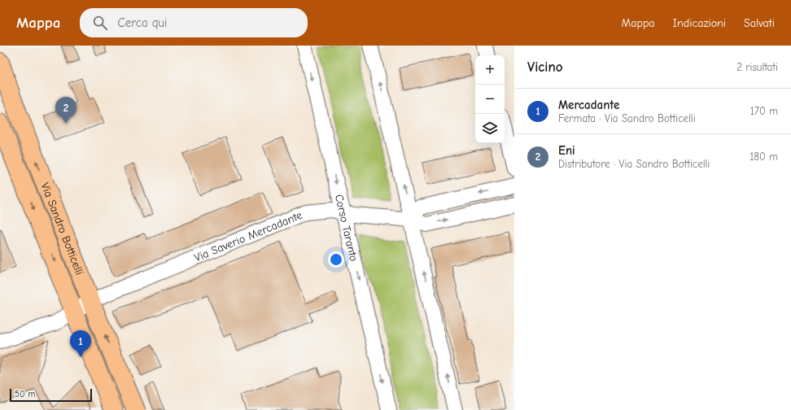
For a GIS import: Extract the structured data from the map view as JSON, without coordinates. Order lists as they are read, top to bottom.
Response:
{
  "streets": {
    "main road": ["Via Sandro Botticelli"],
    "street": ["Corso Taranto", "Via Saverio Mercadante"]
  },
  "crossings": [
    ["Corso Taranto", "Via Saverio Mercadante"],
    ["Via Sandro Botticelli", "Via Saverio Mercadante"]
  ],
  "scale_bar": "50 m",
  "page": {
    "header": "Mappa",
    "search": "Cerca qui",
    "nav": ["Mappa", "Indicazioni", "Salvati"],
    "heading": ["Vicino", "2 risultati"],
    "map_buttons": ["+", "−"],
    "list": [
      {
        "mark": "1",
        "name": "Mercadante",
        "note": "Fermata · Via Sandro Botticelli",
        "value": "170 m"
      },
      {
        "mark": "2",
        "name": "Eni",
        "note": "Distributore · Via Sandro Botticelli",
        "value": "180 m"
      }
    ],
    "pins": ["2", "1"],
    "scale": "50 m"
  }
}
